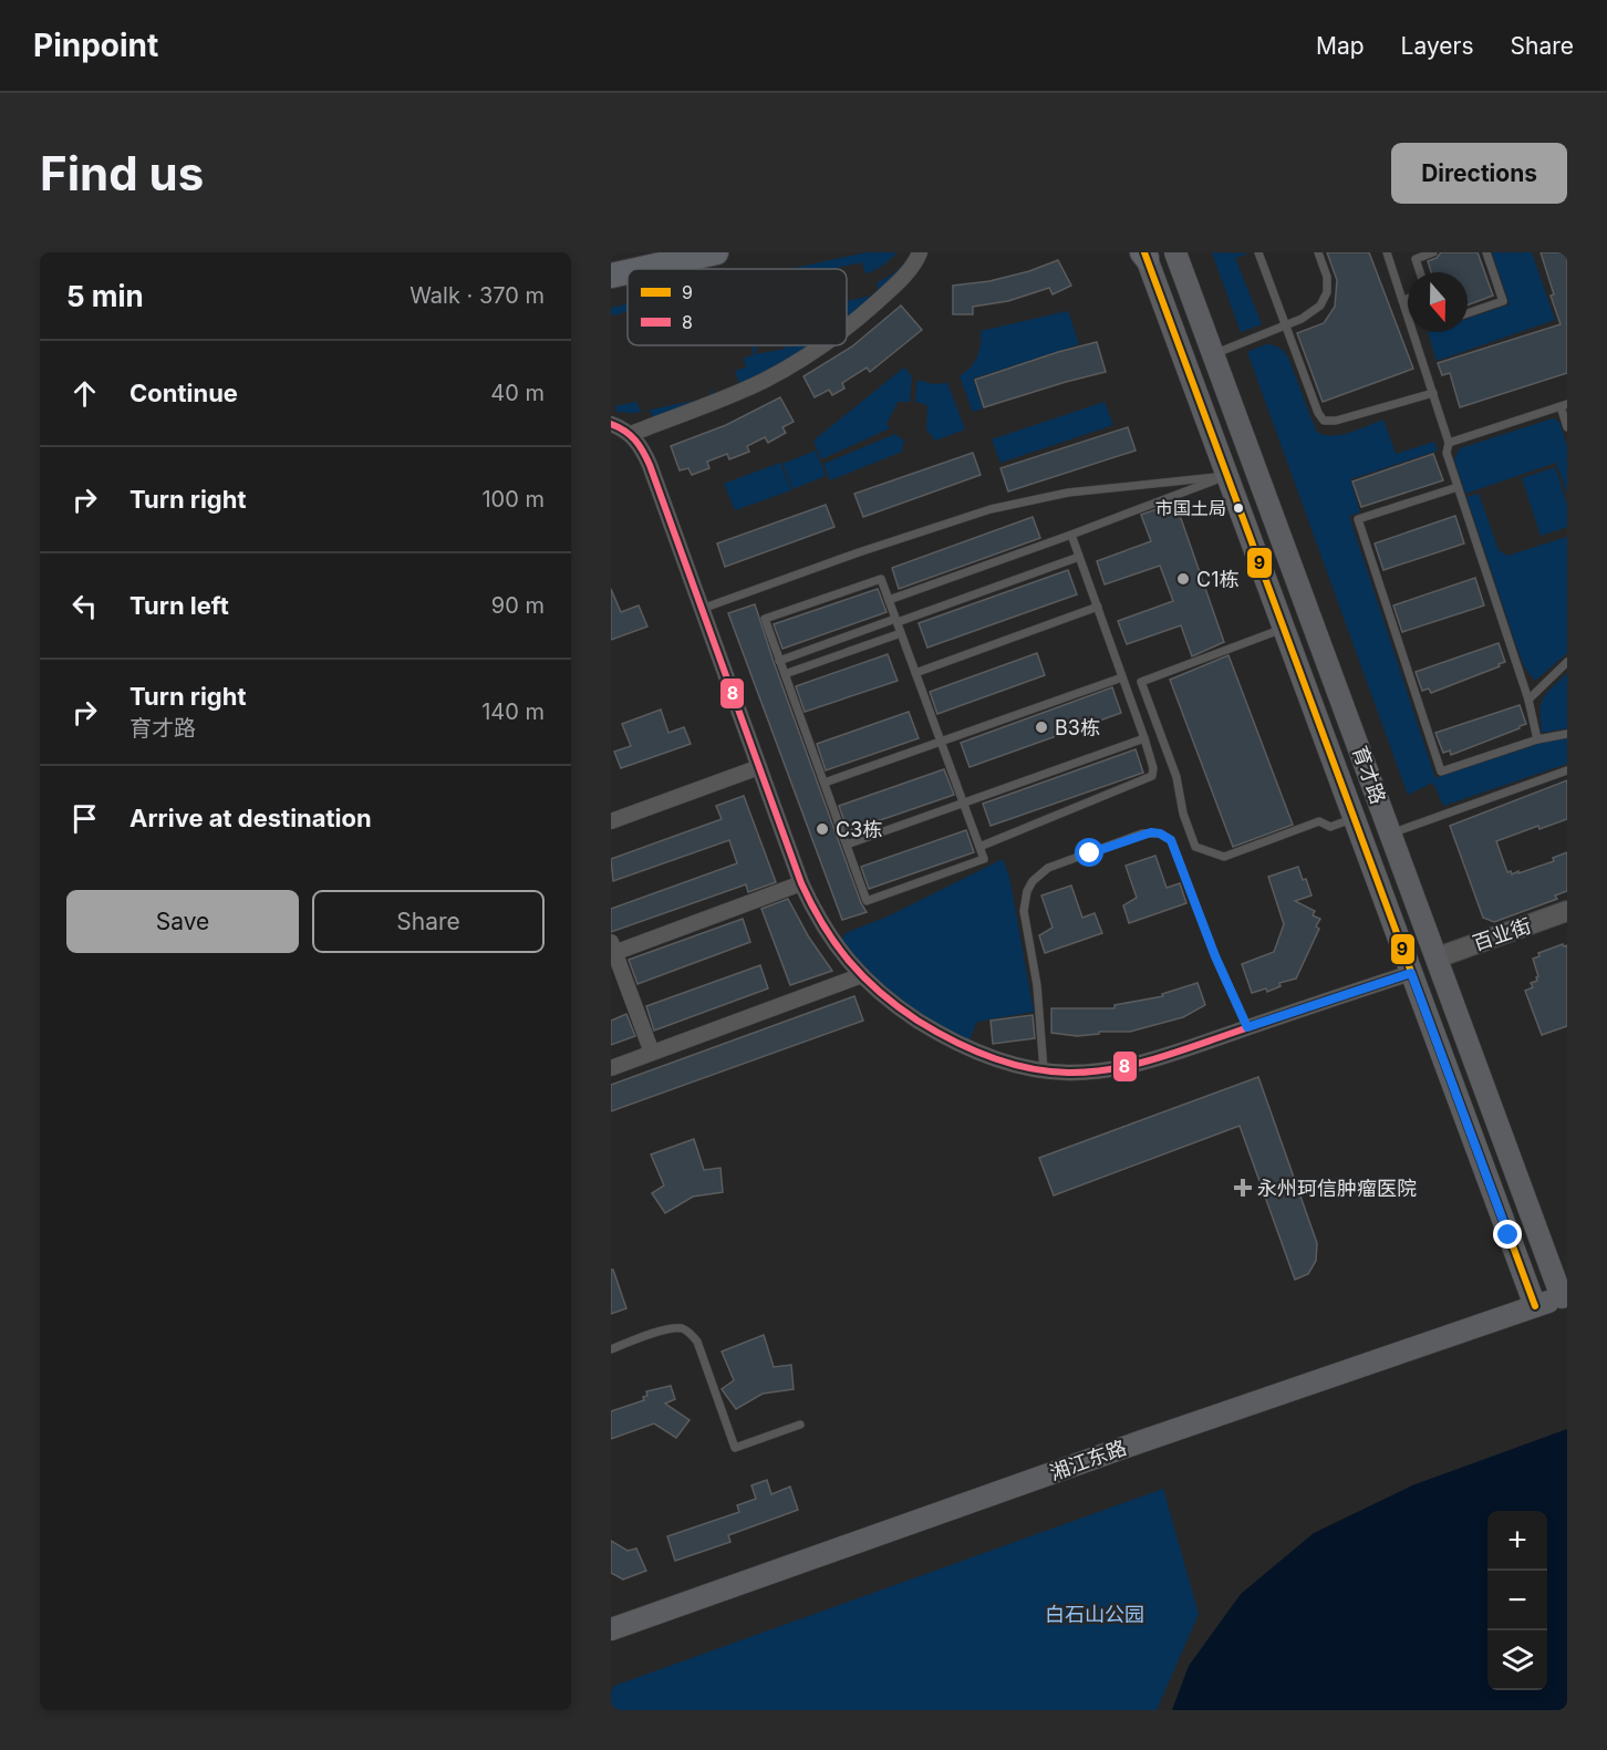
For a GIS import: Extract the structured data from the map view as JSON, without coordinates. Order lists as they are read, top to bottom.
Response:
{
  "streets": {
    "main road": ["育才路", "湘江东路"],
    "street": ["百业街"]
  },
  "crossings": [
    ["育才路", "百业街"],
    ["育才路", "湘江东路"]
  ],
  "parks": ["白石山公园"],
  "places": {
    "other": [
      "市国土局",
      "C1栋",
      "B3栋",
      "C3栋"
    ],
    "health": ["永州珂信肿瘤医院"]
  },
  "lines": ["transit line 9", "transit line 8"],
  "legend": ["9", "8"],
  "north": "bottom",
  "page": {
    "header": "Pinpoint",
    "nav": ["Map", "Layers", "Share"],
    "buttons": [
      "Directions",
      ["Save", "Share"]
    ],
    "title": "Find us",
    "heading": ["5 min", "Walk · 370 m"],
    "list": [
      ["Continue", "40 m"],
      ["Turn right", "100 m"],
      ["Turn left", "90 m"],
      ["Turn right", "育才路", "140 m"],
      "Arrive at destination"
    ],
    "map_buttons": ["+", "−"]
  }
}
